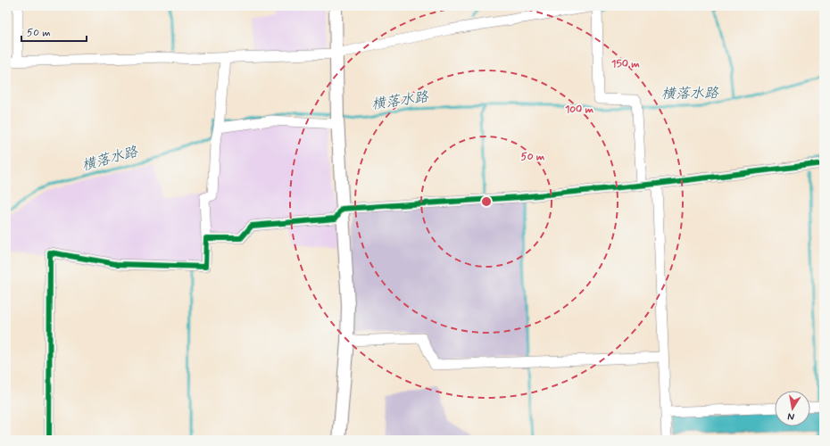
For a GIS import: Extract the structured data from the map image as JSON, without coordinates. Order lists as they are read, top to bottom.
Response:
{
  "water": ["横落水路"],
  "scale_bar": "50 m",
  "north": "bottom",
  "rings": ["150 m", "100 m", "50 m"]
}
